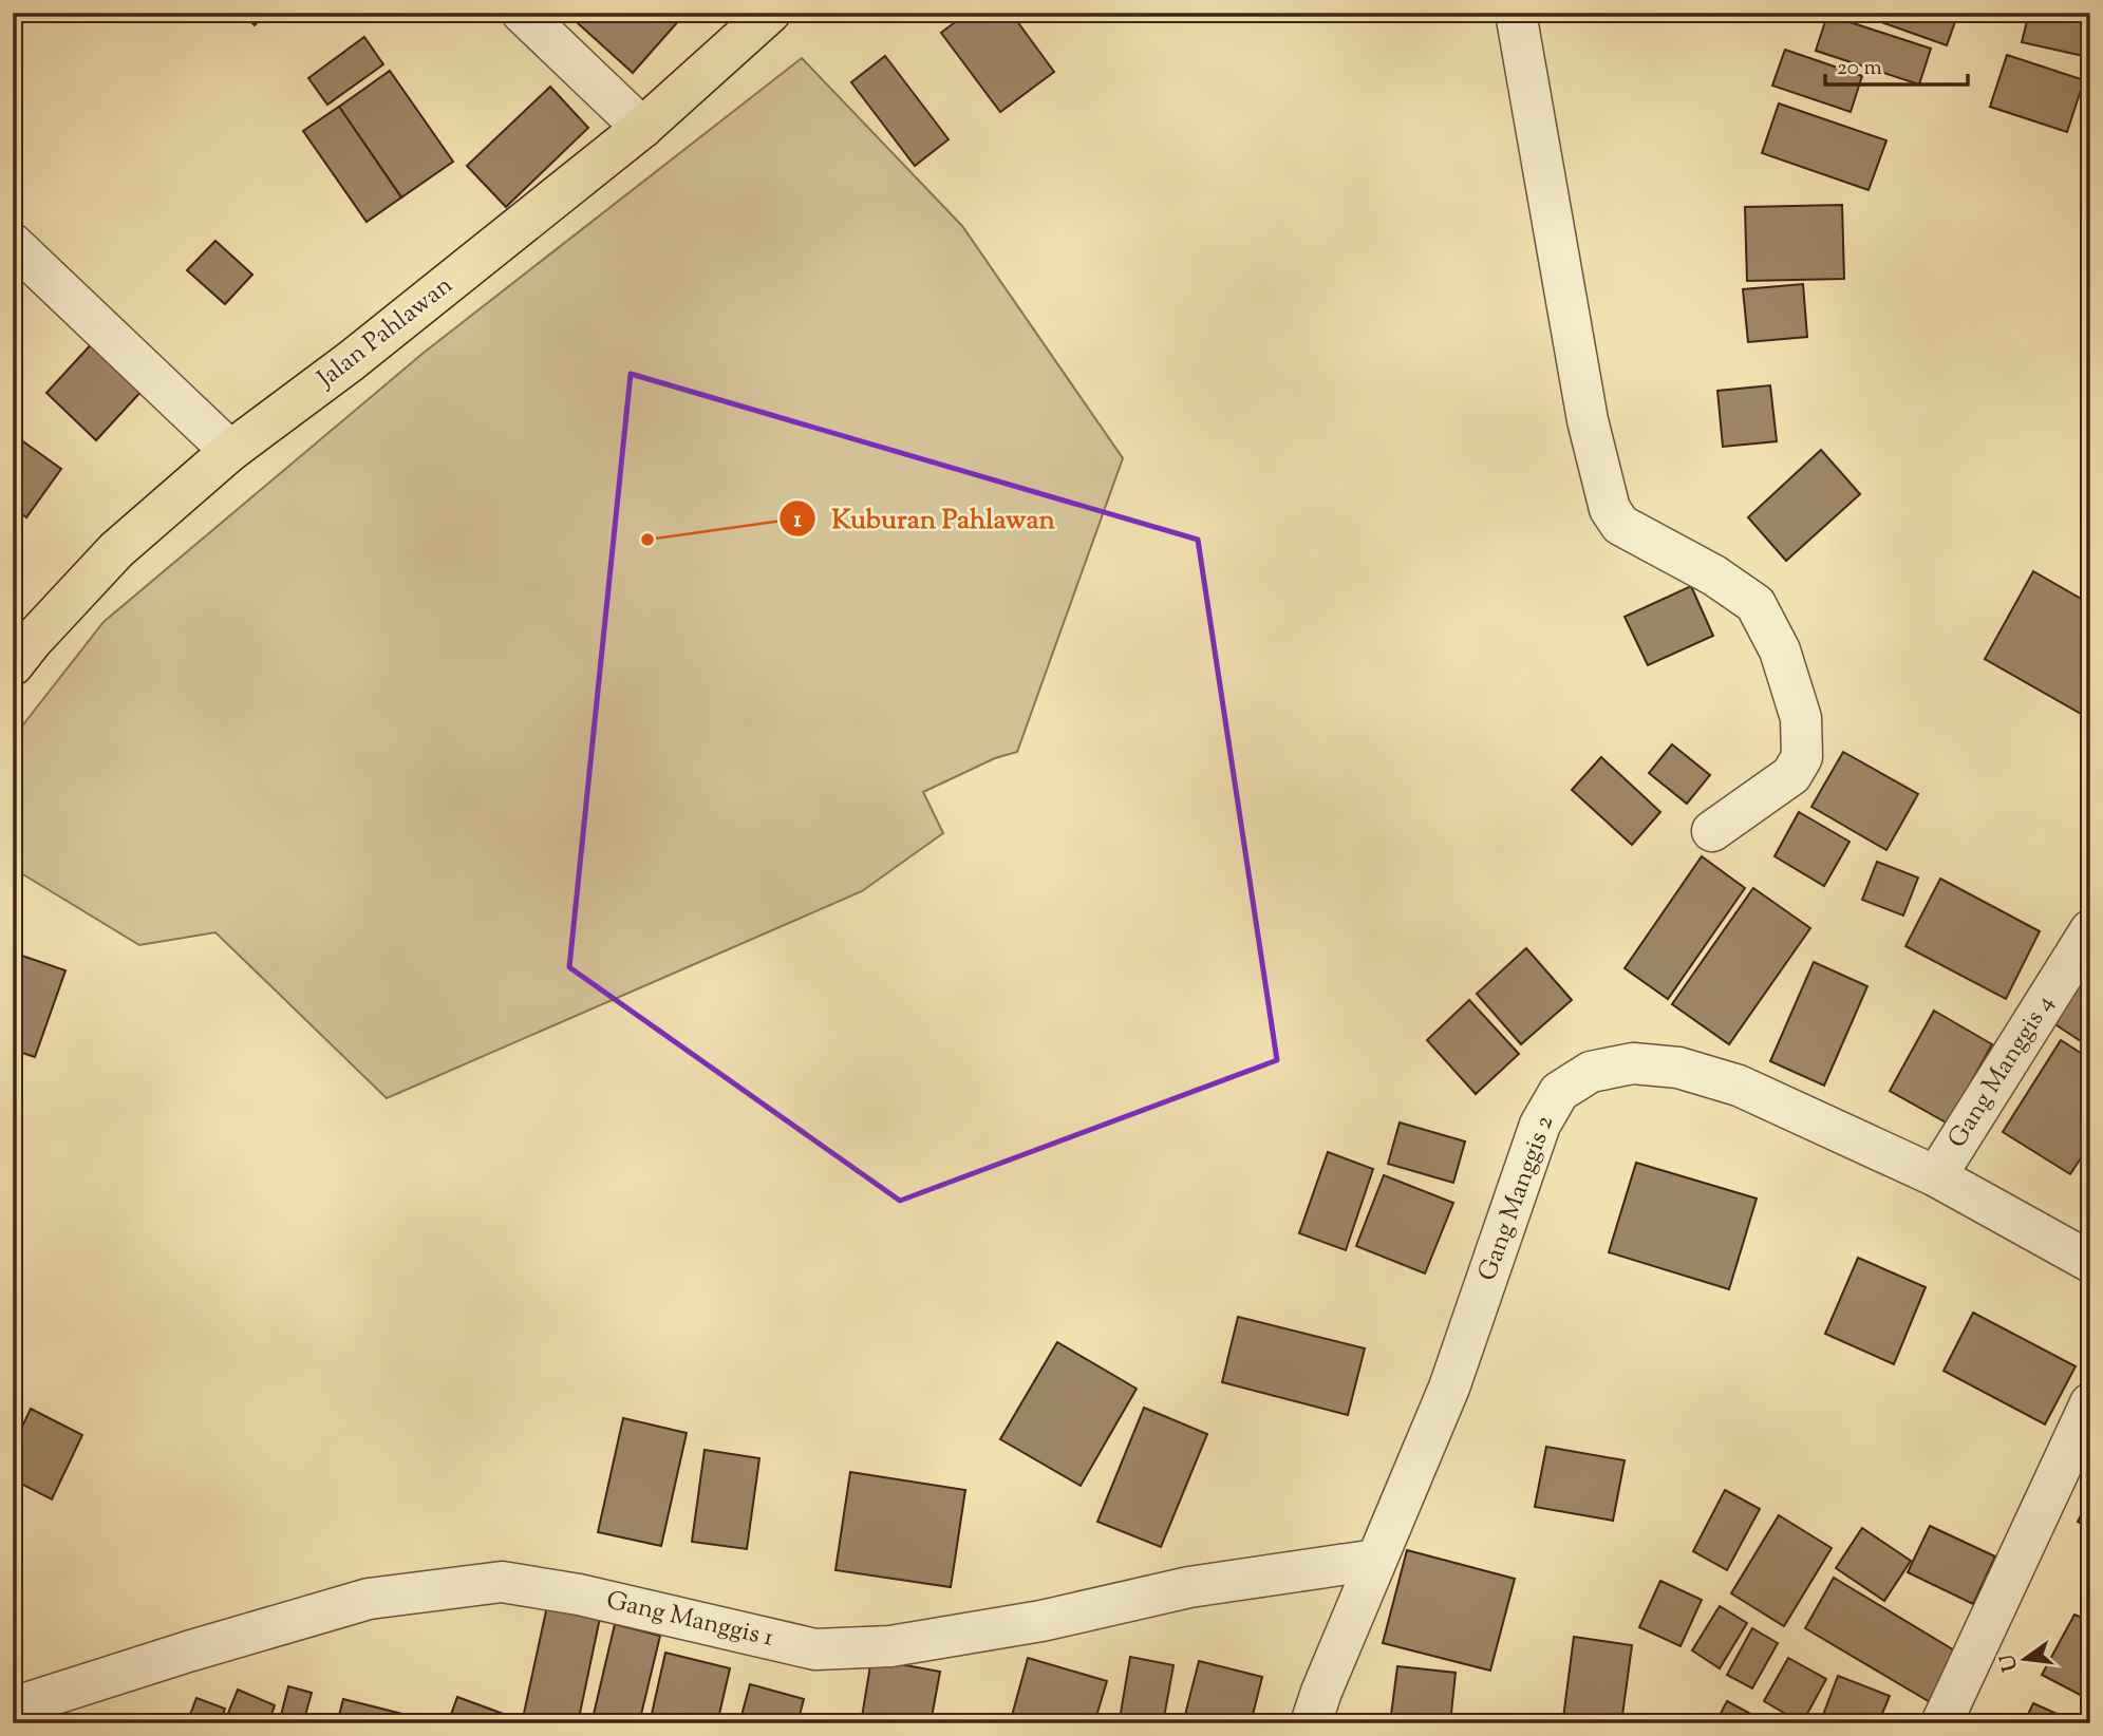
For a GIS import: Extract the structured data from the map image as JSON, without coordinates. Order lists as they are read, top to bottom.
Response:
{
  "streets": {
    "main road": ["Jalan Pahlawan"],
    "street": ["Gang Manggis 4", "Gang Manggis 2", "Gang Manggis 1"]
  },
  "crossings": [
    ["Gang Manggis 4", "Gang Manggis 2"],
    ["Gang Manggis 2", "Gang Manggis 1"]
  ],
  "places": ["Kuburan Pahlawan"],
  "scale_bar": "20 m",
  "north": "left"
}
